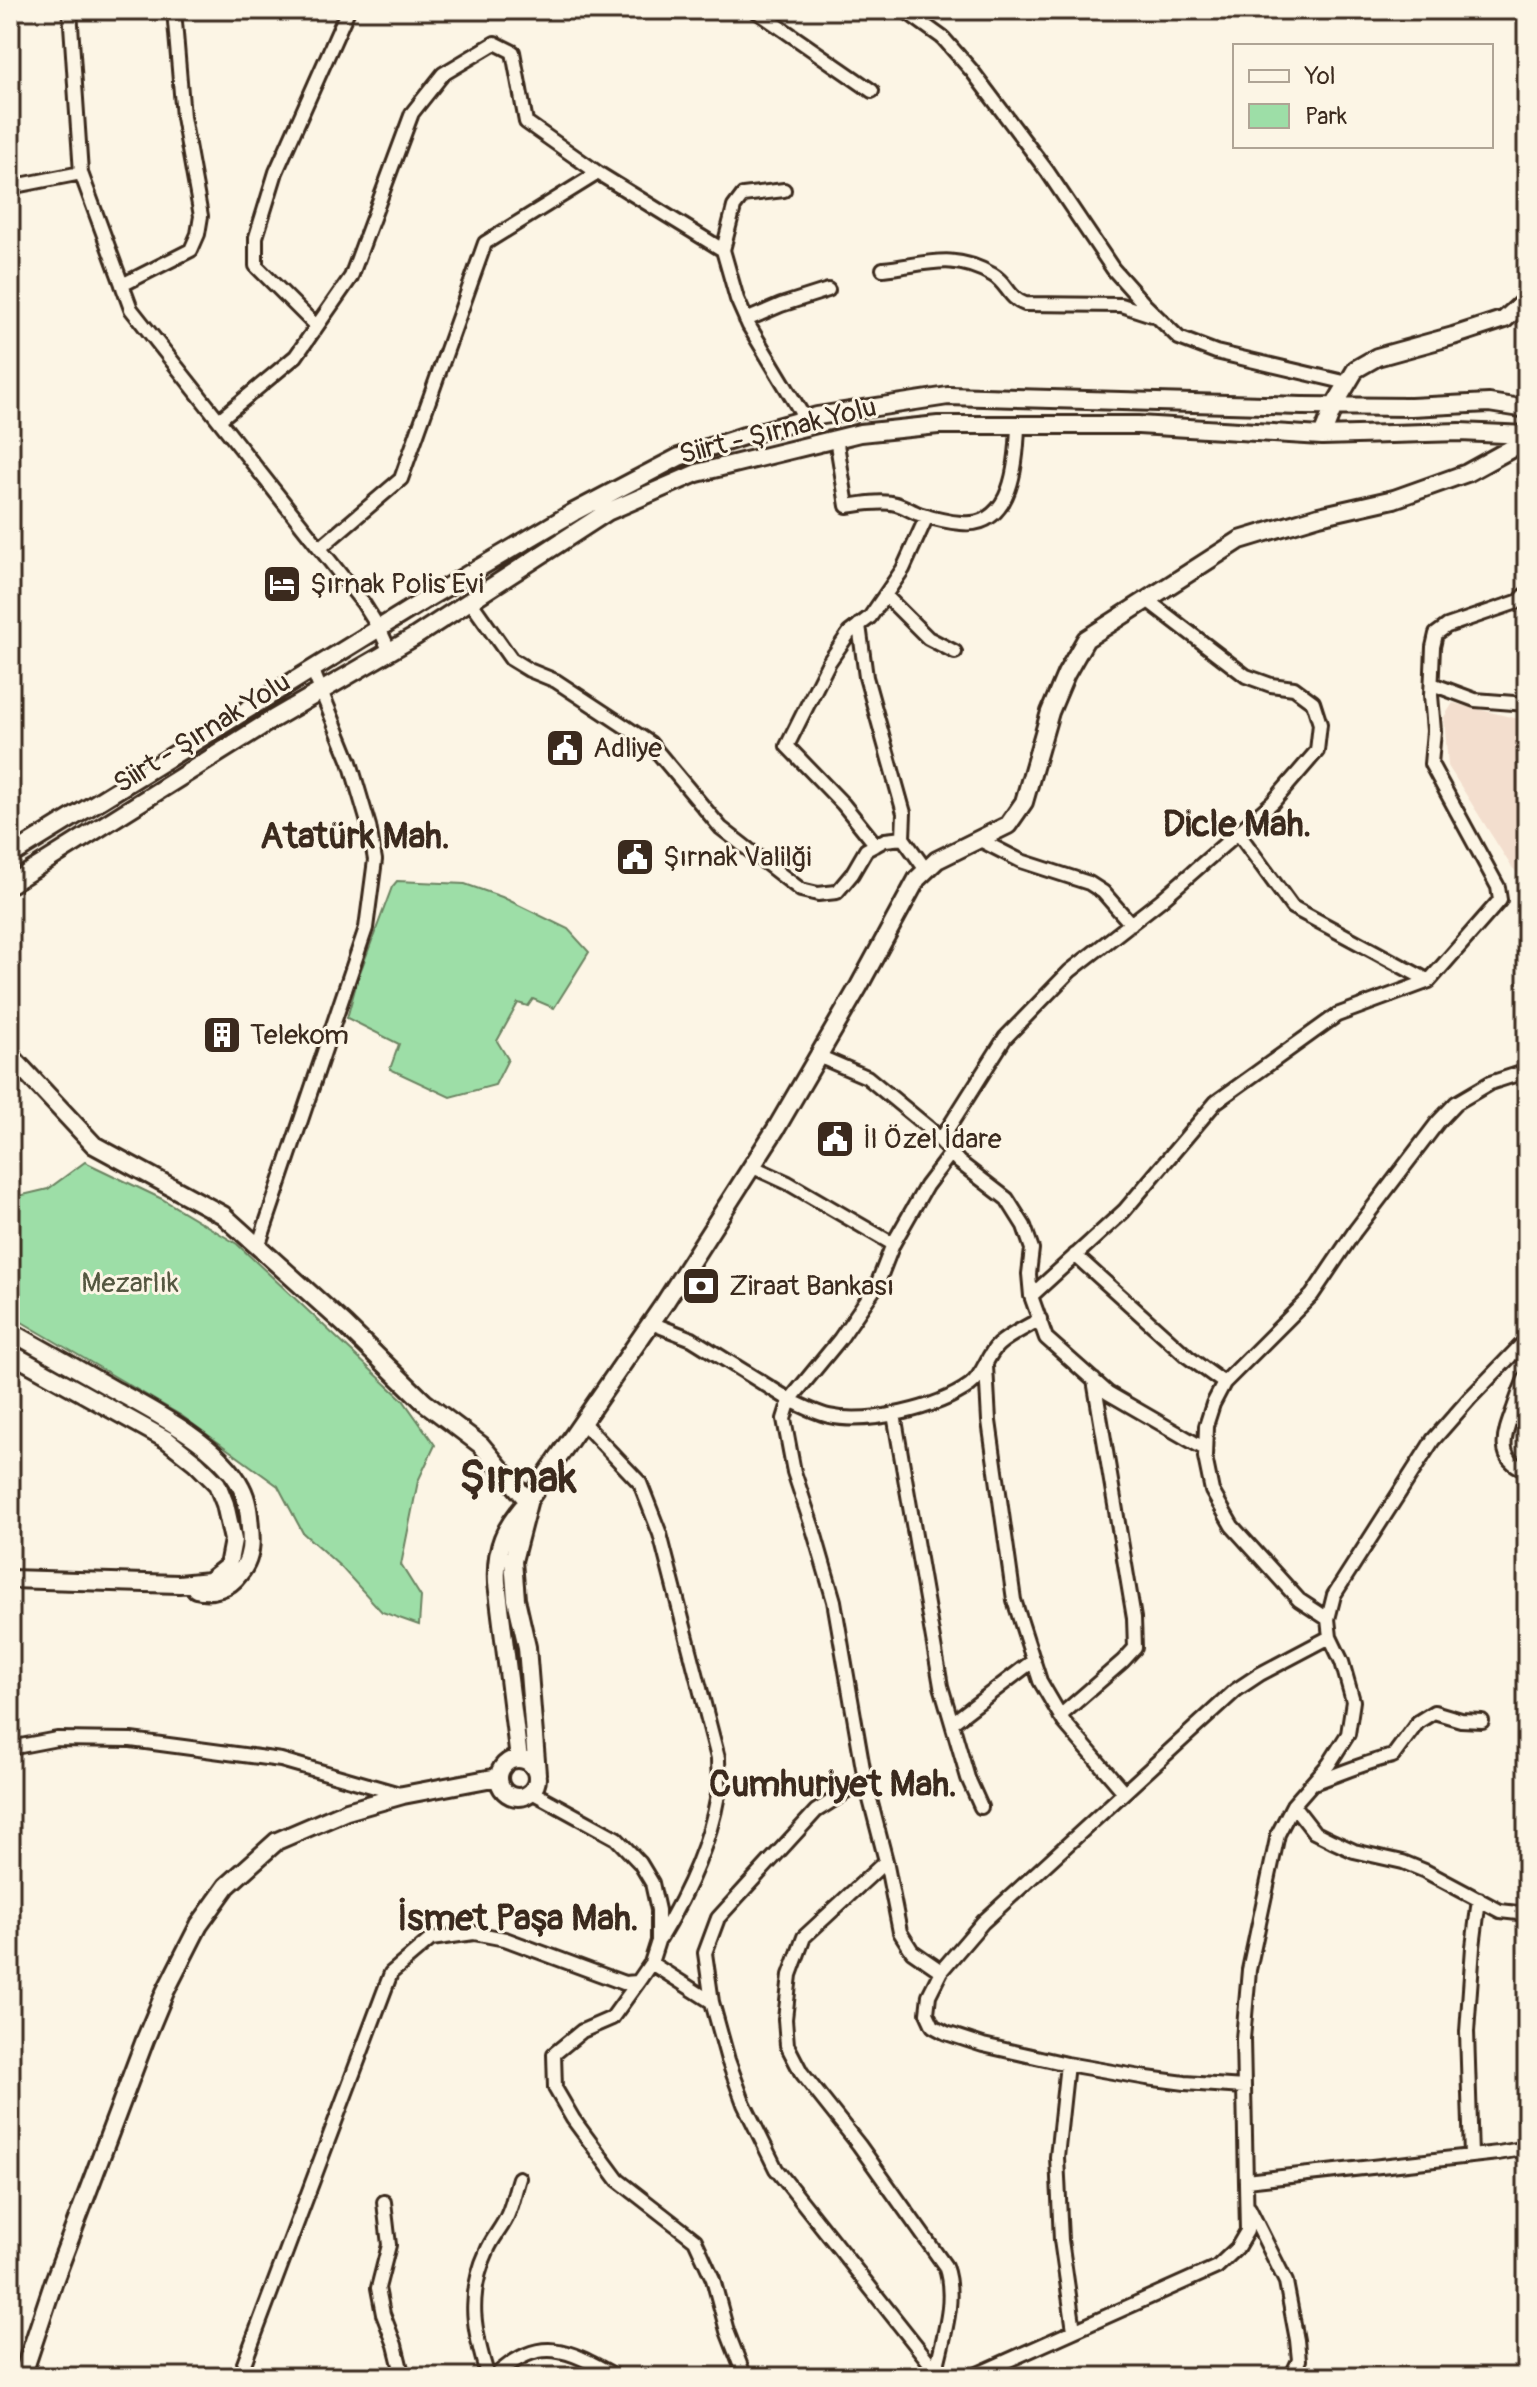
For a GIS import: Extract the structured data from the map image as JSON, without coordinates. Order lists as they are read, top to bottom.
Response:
{
  "streets": {
    "street": ["Siirt - Şırnak Yolu"]
  },
  "districts": [
    "Dicle Mah.",
    "Atatürk Mah.",
    "Şırnak",
    "Cumhuriyet Mah.",
    "İsmet Paşa Mah."
  ],
  "parks": ["Mezarlık"],
  "places": {
    "hotel": ["Şırnak Polis Evi"],
    "public building": ["Adliye", "Şırnak Valilği", "İl Özel İdare"],
    "building": ["Telekom"],
    "bank": ["Ziraat Bankası"]
  },
  "legend": ["Yol", "Park"]
}
